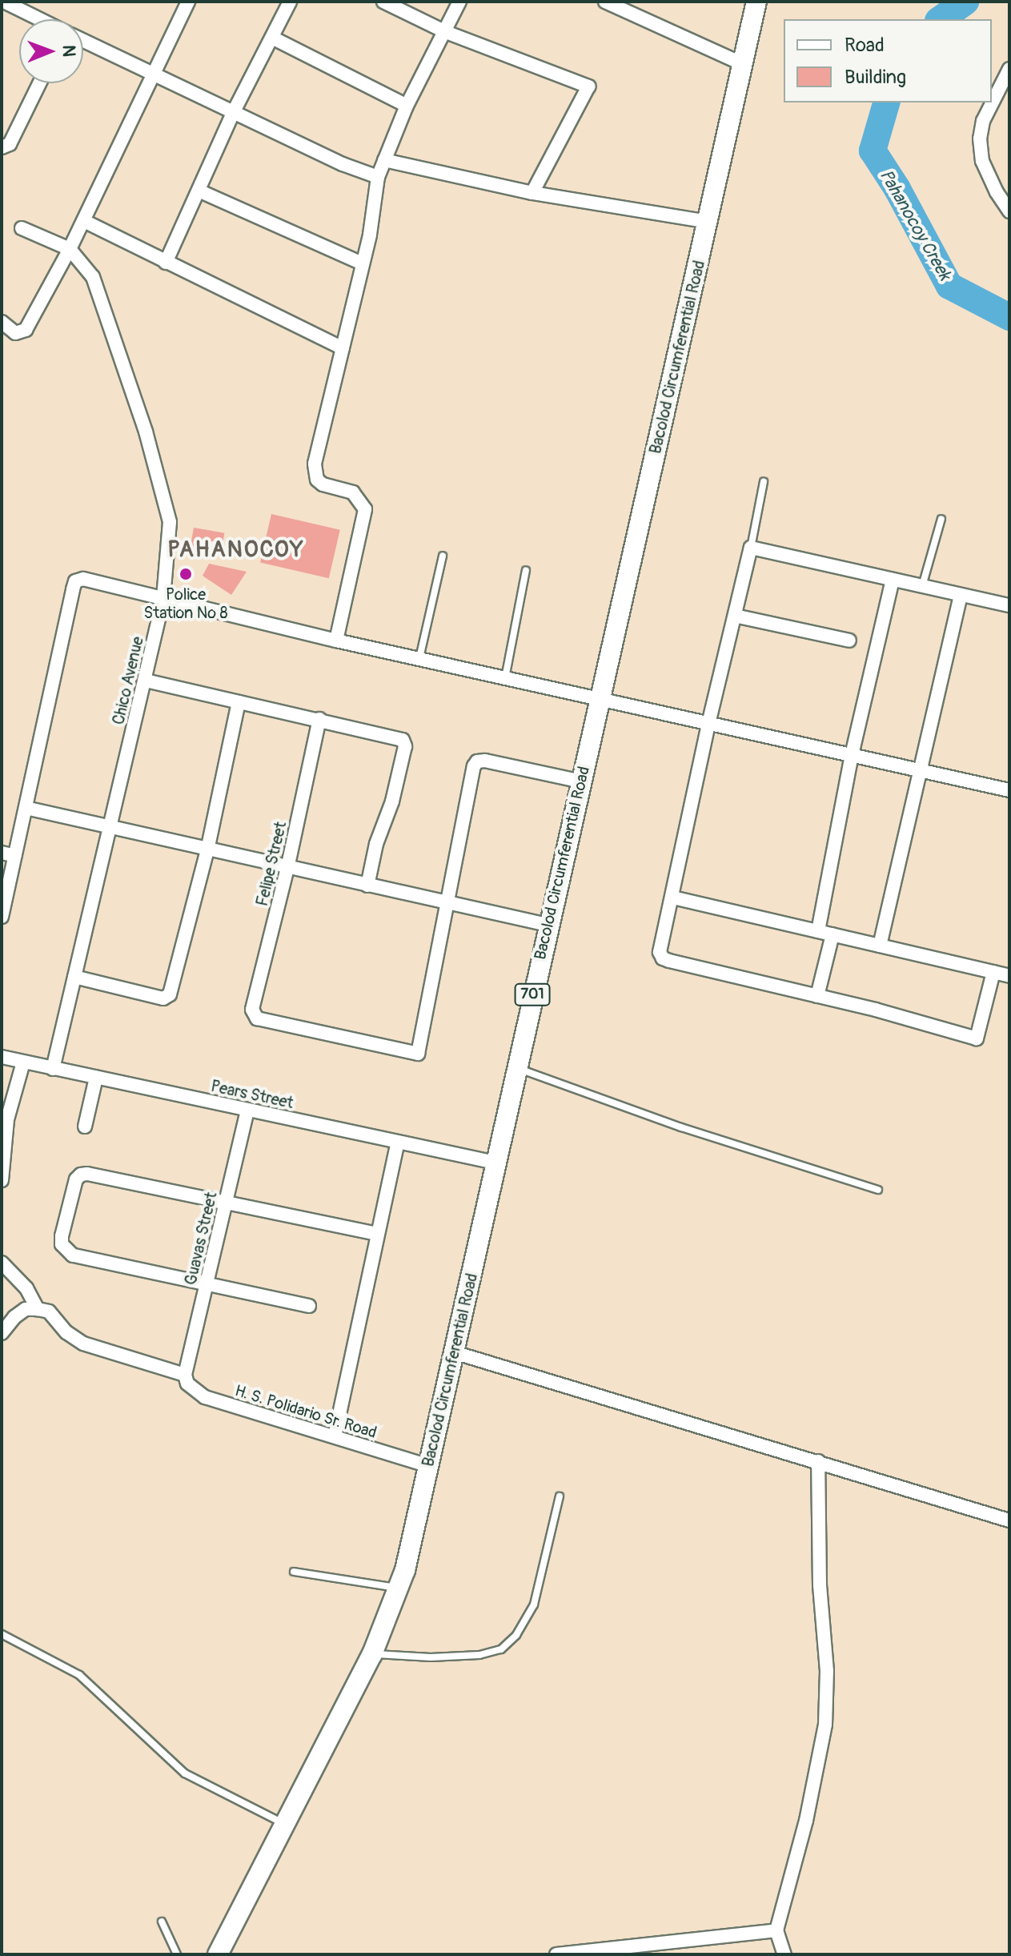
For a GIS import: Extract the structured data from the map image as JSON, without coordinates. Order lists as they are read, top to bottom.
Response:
{
  "streets": {
    "main road": ["Bacolod Circumferential Road", "701"],
    "street": [
      "Chico Avenue",
      "Felipe Street",
      "Pears Street",
      "Guavas Street",
      "H. S. Polidario Sr. Road"
    ]
  },
  "crossings": [
    ["Bacolod Circumferential Road", "Pears Street"],
    ["Bacolod Circumferential Road", "H. S. Polidario Sr. Road"],
    ["Chico Avenue", "Pears Street"],
    ["Pears Street", "Guavas Street"],
    ["Guavas Street", "H. S. Polidario Sr. Road"]
  ],
  "districts": ["PAHANOCOY"],
  "water": ["Pahanocoy Creek"],
  "places": ["Police Station № 8"],
  "legend": ["Road", "Building"],
  "north": "right"
}
